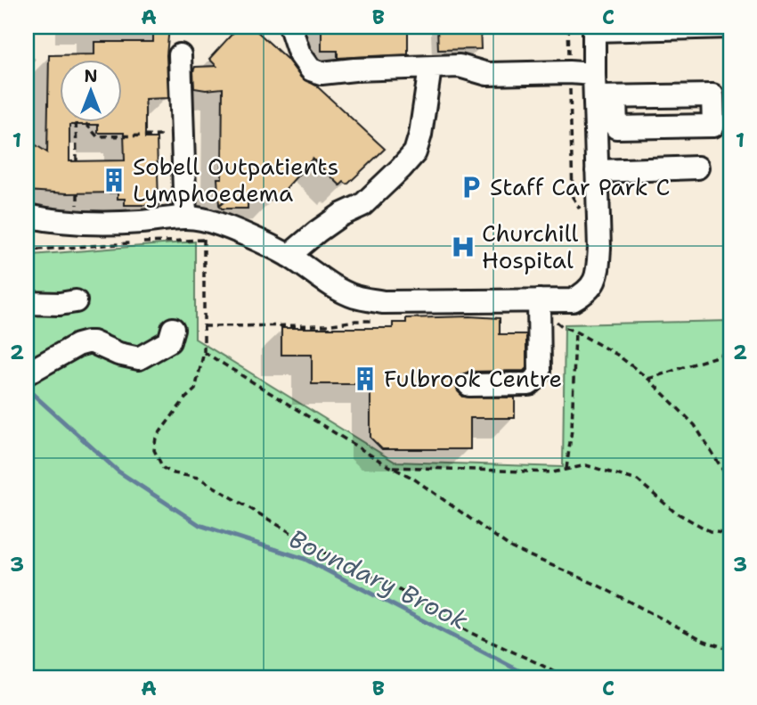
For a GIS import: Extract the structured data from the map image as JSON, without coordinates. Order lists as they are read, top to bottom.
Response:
{
  "water": ["Boundary Brook"],
  "places": {
    "building": ["Sobell Outpatients Lymphoedema", "Fulbrook Centre"],
    "parking": ["Staff Car Park C"],
    "hospital": ["Churchill Hospital"]
  },
  "north": "top",
  "grid": {
    "columns": ["A", "B", "C"],
    "rows": ["1", "2", "3"]
  }
}
